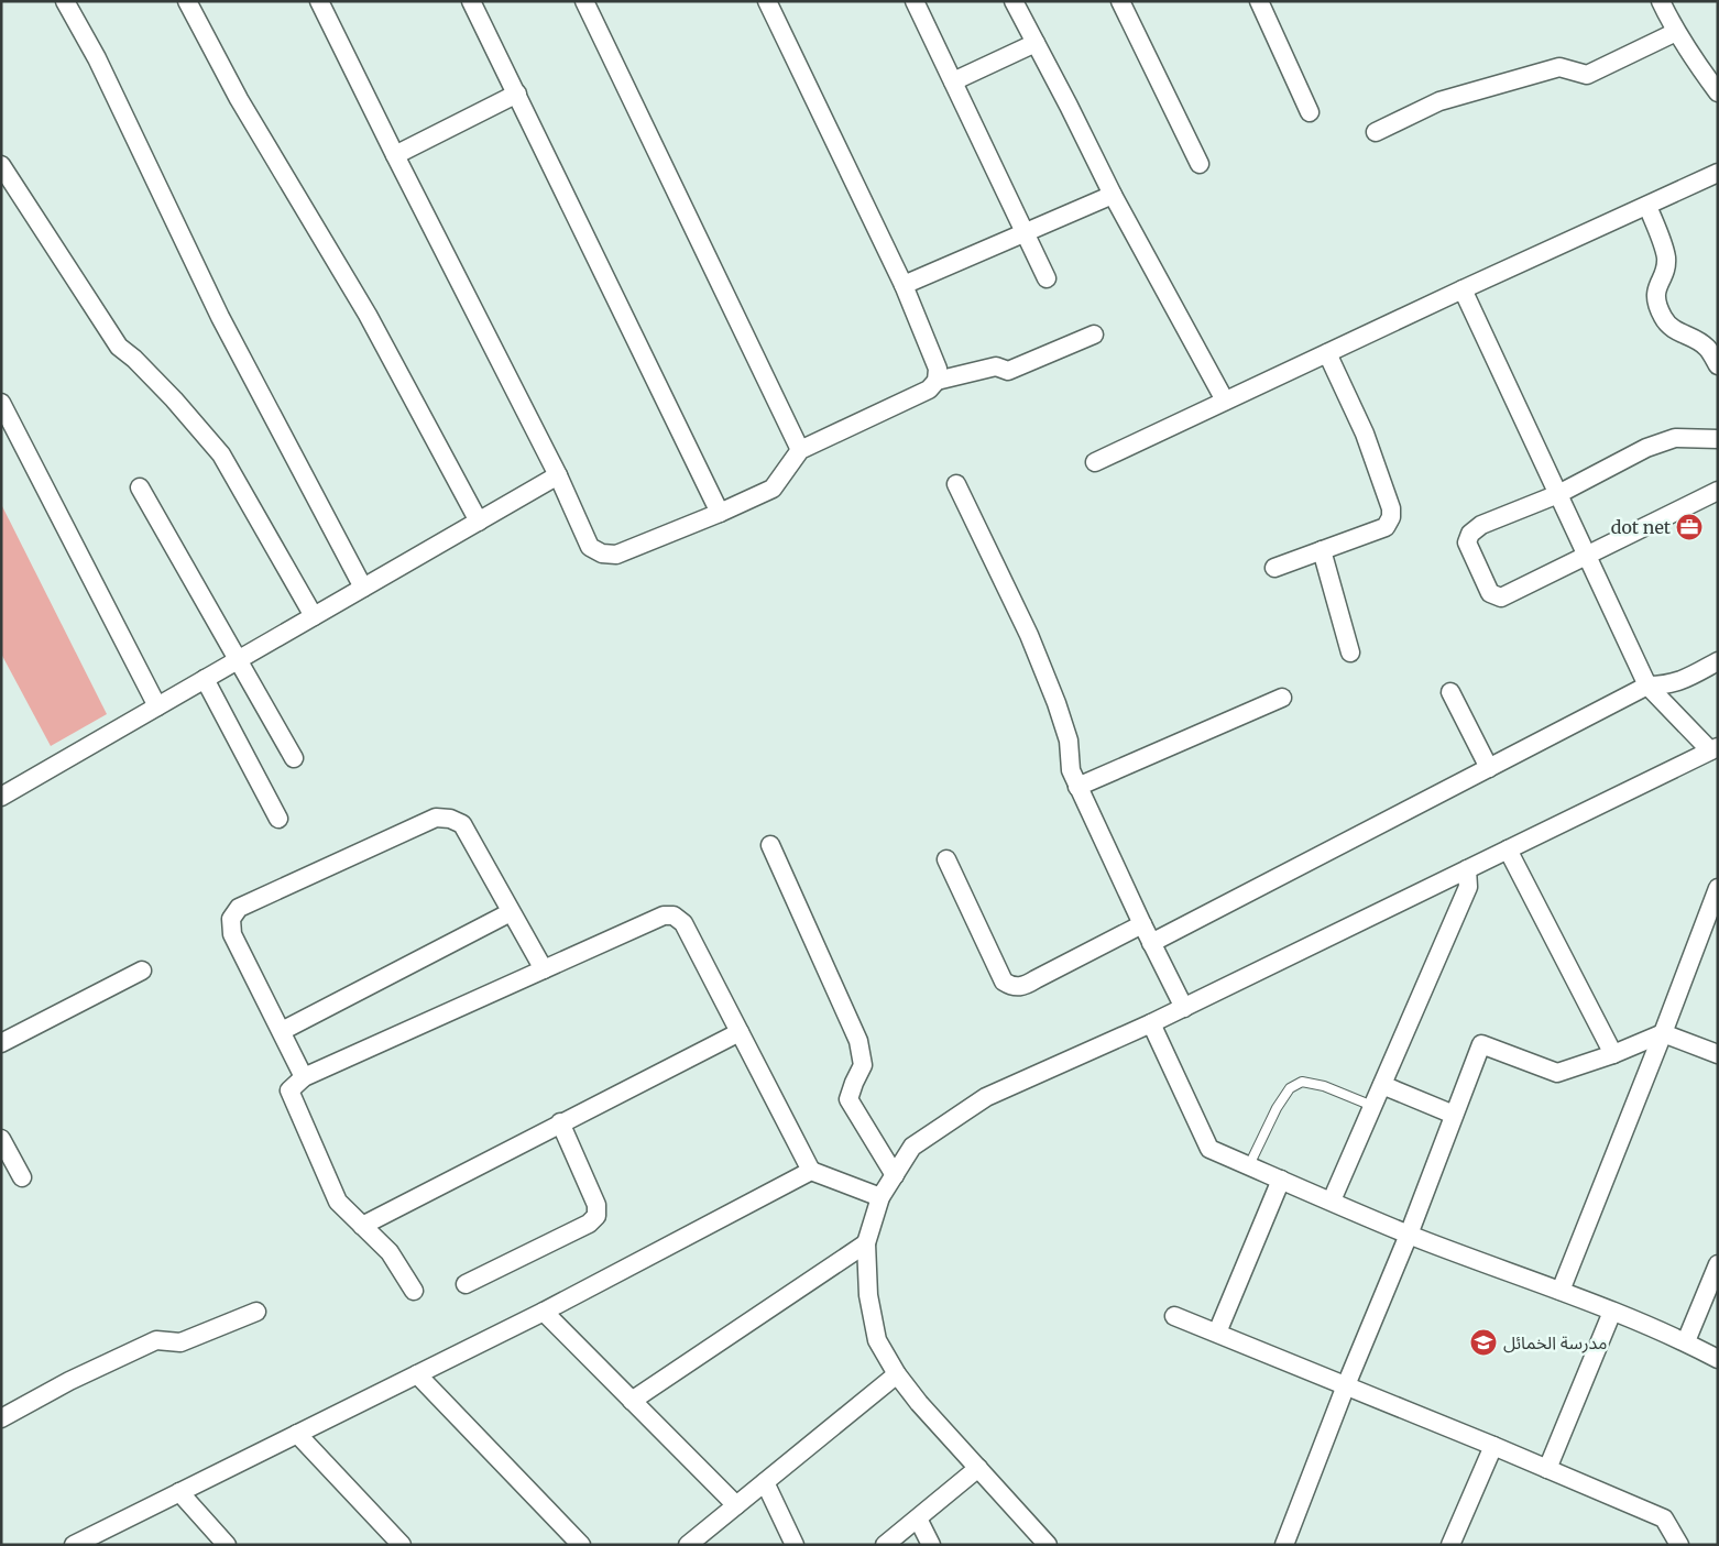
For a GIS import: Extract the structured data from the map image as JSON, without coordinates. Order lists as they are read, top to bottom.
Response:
{
  "places": {
    "office": ["dot net"],
    "school or university": ["مدرسة الخمائل"]
  }
}
